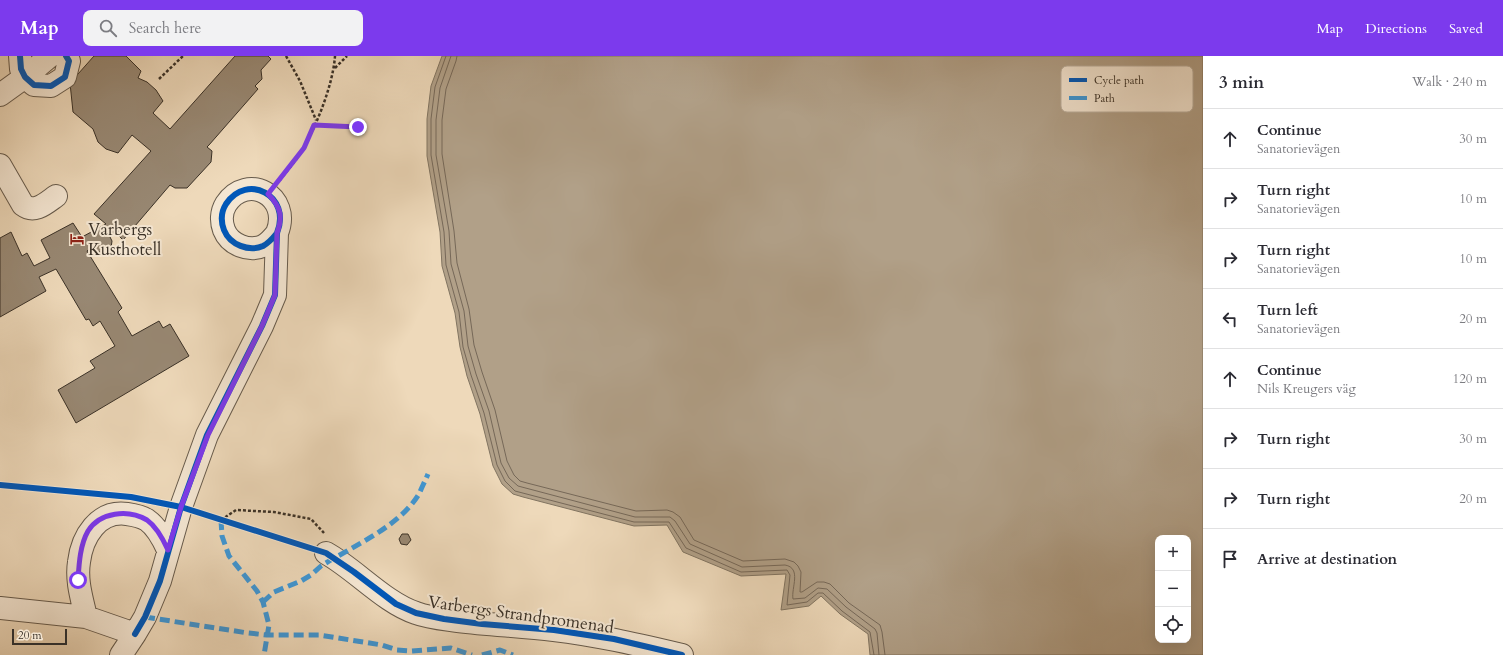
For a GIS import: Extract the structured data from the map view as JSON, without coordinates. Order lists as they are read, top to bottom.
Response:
{
  "streets": {
    "street": ["Varbergs Strandpromenad"]
  },
  "places": {
    "hotel": ["Varbergs Kusthotell"]
  },
  "legend": ["Cycle path", "Path"],
  "scale_bar": "20 m",
  "page": {
    "header": "Map",
    "search": "Search here",
    "nav": ["Map", "Directions", "Saved"],
    "heading": ["3 min", "Walk · 240 m"],
    "list": [
      ["Continue", "Sanatorievägen", "30 m"],
      ["Turn right", "Sanatorievägen", "10 m"],
      ["Turn right", "Sanatorievägen", "10 m"],
      ["Turn left", "Sanatorievägen", "20 m"],
      ["Continue", "Nils Kreugers väg", "120 m"],
      ["Turn right", "30 m"],
      ["Turn right", "20 m"],
      "Arrive at destination"
    ],
    "map_buttons": ["+", "−"],
    "scale": "20 m"
  }
}
